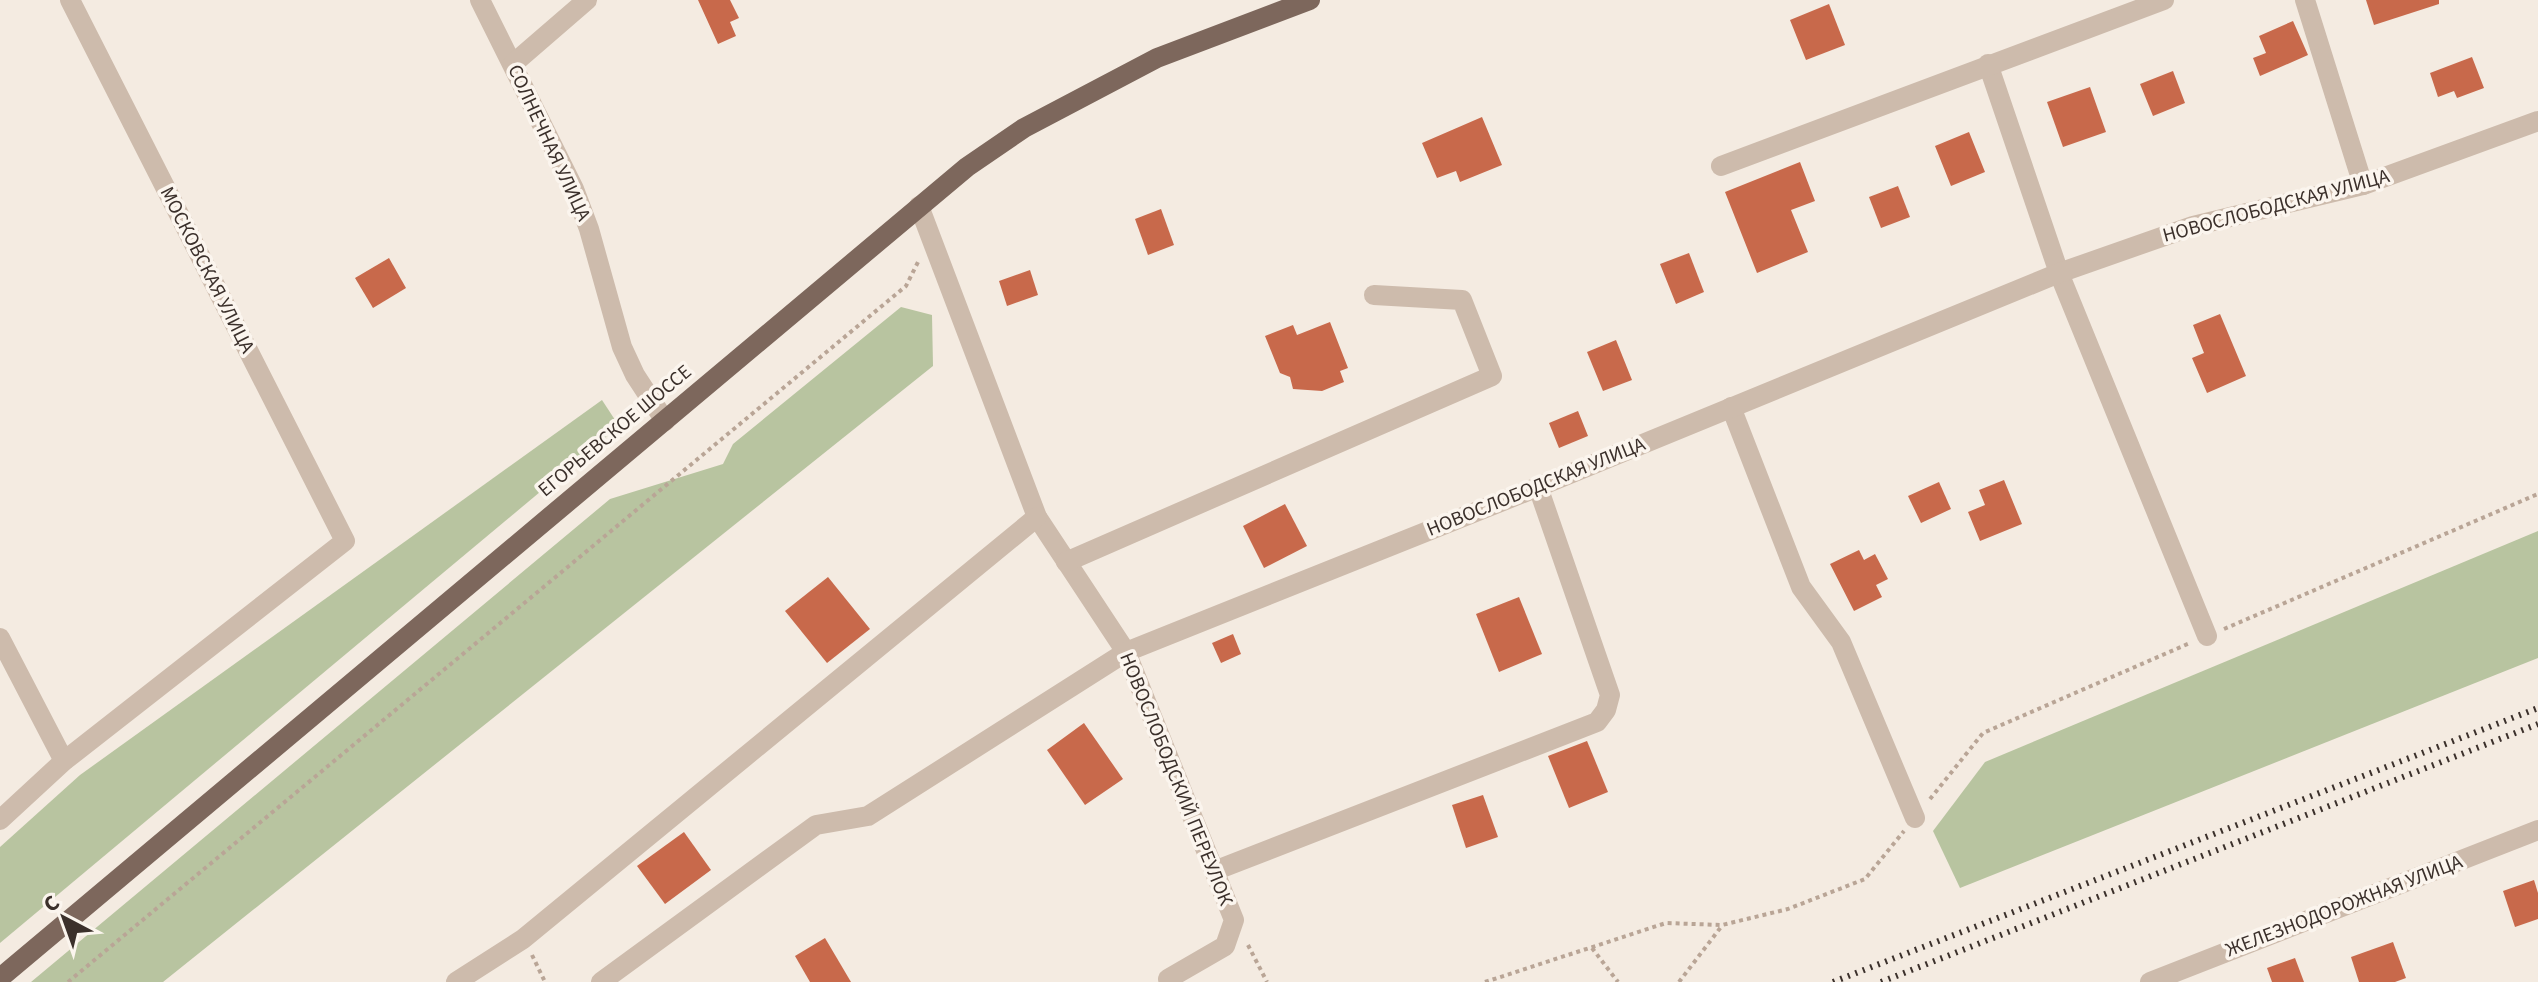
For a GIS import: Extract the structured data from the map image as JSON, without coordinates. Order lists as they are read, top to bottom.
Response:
{
  "streets": {
    "main road": ["ЕГОРЬЕВСКОЕ ШОССЕ"],
    "street": [
      "СОЛНЕЧНАЯ УЛИЦА",
      "НОВОСЛОБОДСКАЯ УЛИЦА",
      "МОСКОВСКАЯ УЛИЦА",
      "НОВОСЛОБОДСКИЙ ПЕРЕУЛОК",
      "ЖЕЛЕЗНОДОРОЖНАЯ УЛИЦА"
    ]
  },
  "crossings": [
    ["СОЛНЕЧНАЯ УЛИЦА", "ЕГОРЬЕВСКОЕ ШОССЕ"],
    ["НОВОСЛОБОДСКАЯ УЛИЦА", "НОВОСЛОБОДСКИЙ ПЕРЕУЛОК"],
    ["ЕГОРЬЕВСКОЕ ШОССЕ", "НОВОСЛОБОДСКИЙ ПЕРЕУЛОК"]
  ],
  "north": "top left"
}
